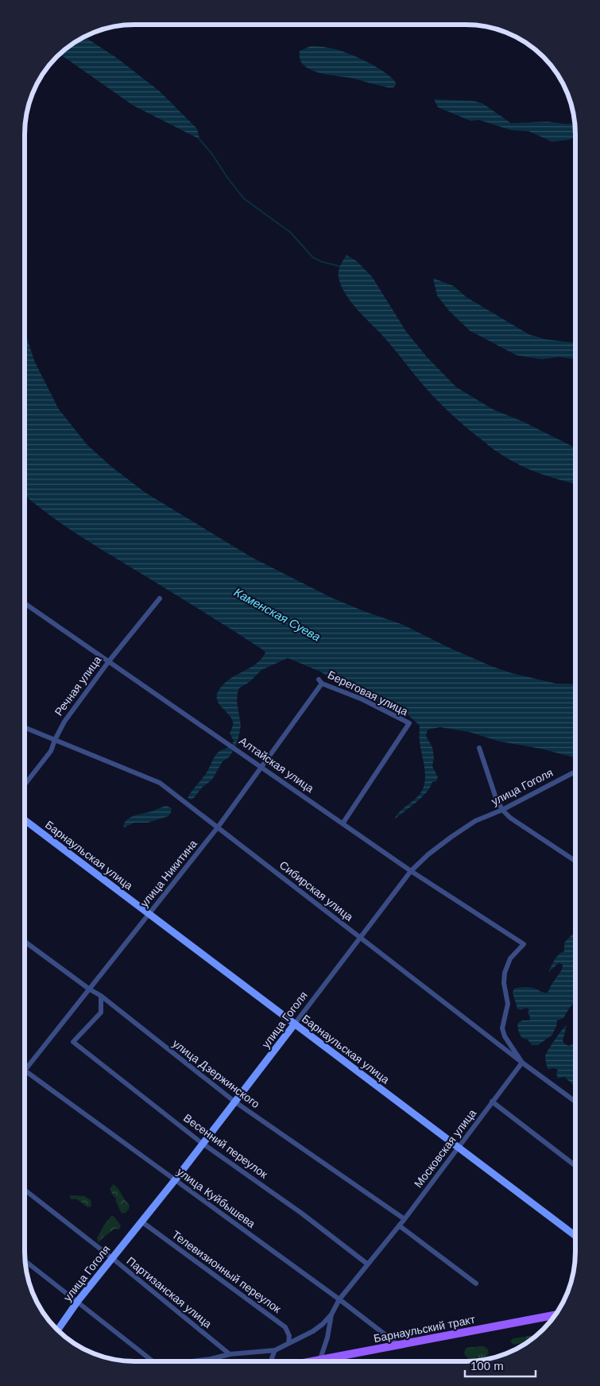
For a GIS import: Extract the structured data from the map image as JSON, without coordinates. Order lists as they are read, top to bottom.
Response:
{
  "streets": {
    "main road": ["Барнаульский тракт"],
    "street": [
      "Речная улица",
      "Береговая улица",
      "Алтайская улица",
      "улица Гоголя",
      "Барнаульская улица",
      "улица Никитина",
      "Сибирская улица",
      "улица Дзержинского",
      "Весенний переулок",
      "Московская улица",
      "улица Куйбышева",
      "Телевизионный переулок",
      "Партизанская улица"
    ]
  },
  "crossings": [
    ["Речная улица", "Алтайская улица"],
    ["Речная улица", "Сибирская улица"],
    ["Береговая улица", "Алтайская улица"],
    ["Береговая улица", "улица Никитина"],
    ["Алтайская улица", "улица Гоголя"],
    ["Алтайская улица", "улица Никитина"],
    ["Алтайская улица", "Сибирская улица"],
    ["Алтайская улица", "Московская улица"],
    ["улица Гоголя", "Барнаульская улица"],
    ["улица Гоголя", "Сибирская улица"],
    ["улица Гоголя", "улица Дзержинского"],
    ["улица Гоголя", "Весенний переулок"],
    ["улица Гоголя", "улица Куйбышева"],
    ["улица Гоголя", "Телевизионный переулок"],
    ["улица Гоголя", "Партизанская улица"],
    ["Барнаульская улица", "улица Никитина"],
    ["Барнаульская улица", "Московская улица"],
    ["улица Никитина", "Сибирская улица"],
    ["улица Никитина", "улица Дзержинского"],
    ["Сибирская улица", "Московская улица"],
    ["улица Дзержинского", "Весенний переулок"],
    ["улица Дзержинского", "Московская улица"],
    ["Весенний переулок", "Московская улица"],
    ["Московская улица", "улица Куйбышева"],
    ["Московская улица", "Барнаульский тракт"],
    ["улица Куйбышева", "Барнаульский тракт"]
  ],
  "water": ["Каменская Суева"],
  "scale_bar": "100 m"
}
